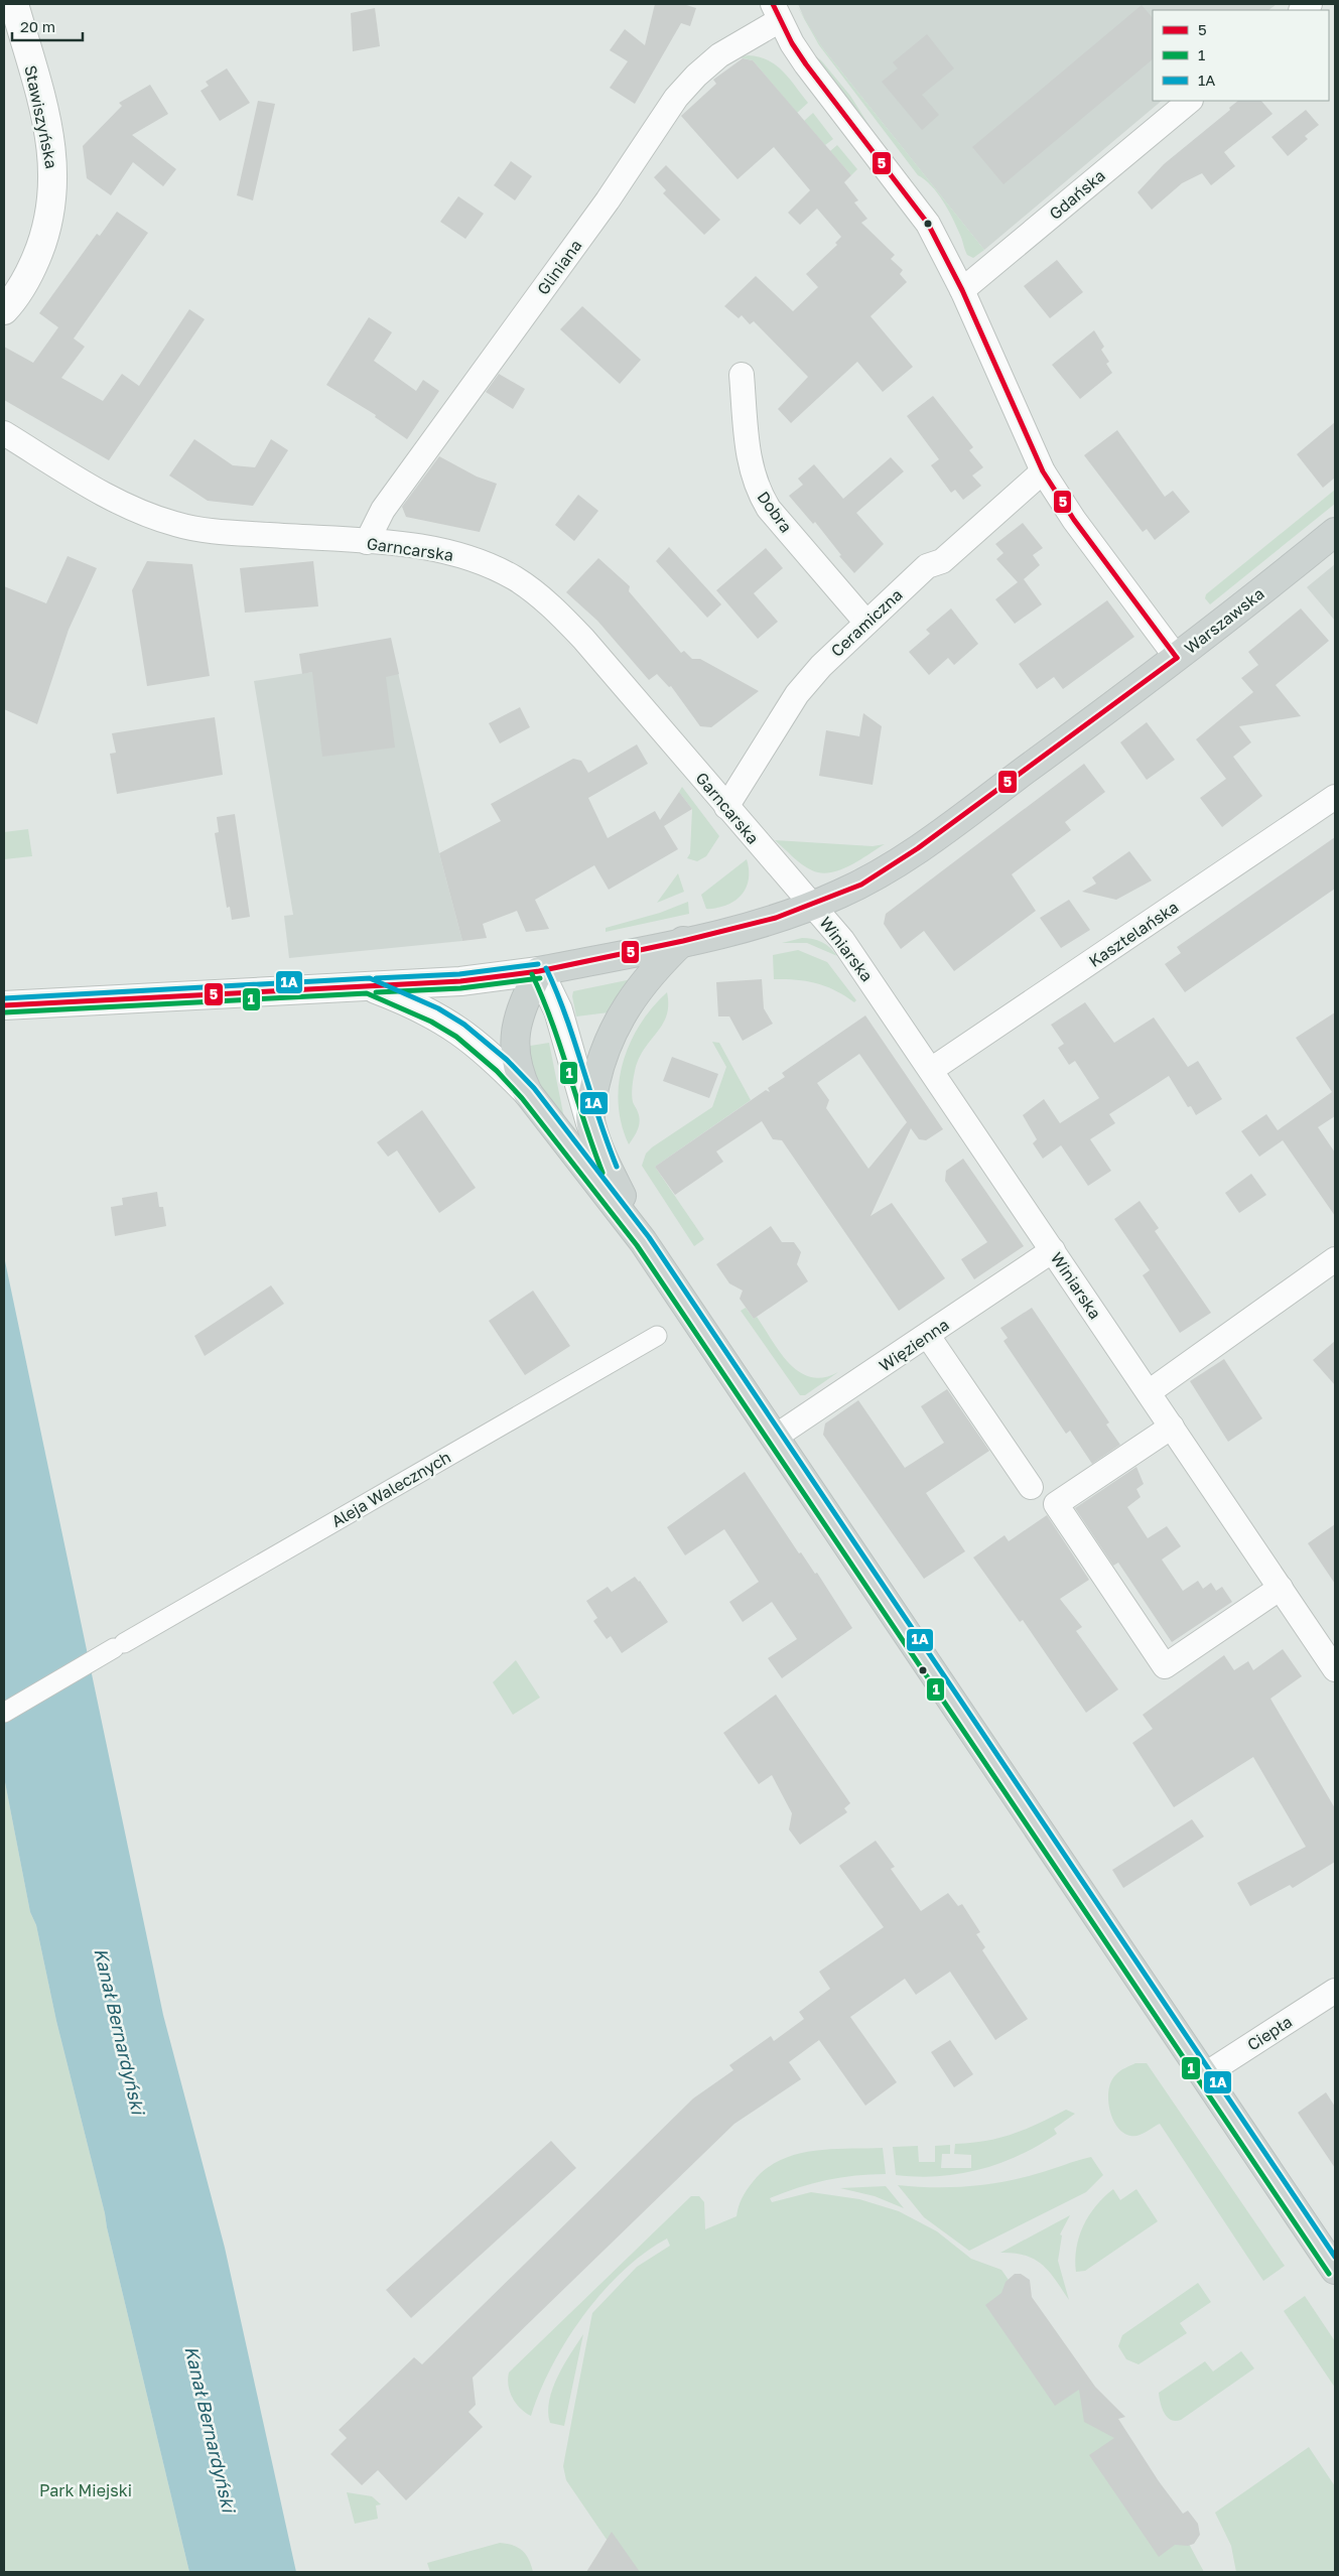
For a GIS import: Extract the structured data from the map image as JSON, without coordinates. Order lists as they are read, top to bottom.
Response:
{
  "streets": {
    "main road": ["Warszawska"],
    "street": [
      "Stawiszyńska",
      "Gdańska",
      "Gliniana",
      "Dobra",
      "Garncarska",
      "Ceramiczna",
      "Kasztelańska",
      "Winiarska",
      "Więzienna",
      "Aleja Walecznych",
      "Ciepła"
    ]
  },
  "crossings": [
    ["Gliniana", "Garncarska"],
    ["Dobra", "Ceramiczna"],
    ["Garncarska", "Warszawska"],
    ["Garncarska", "Ceramiczna"],
    ["Garncarska", "Winiarska"],
    ["Warszawska", "Winiarska"],
    ["Kasztelańska", "Winiarska"],
    ["Winiarska", "Więzienna"]
  ],
  "water": ["Kanał Bernardyński"],
  "parks": ["Park Miejski"],
  "lines": ["transit line 5", "transit line 1A", "transit line 1"],
  "legend": ["5", "1", "1A"],
  "scale_bar": "20 m"
}
